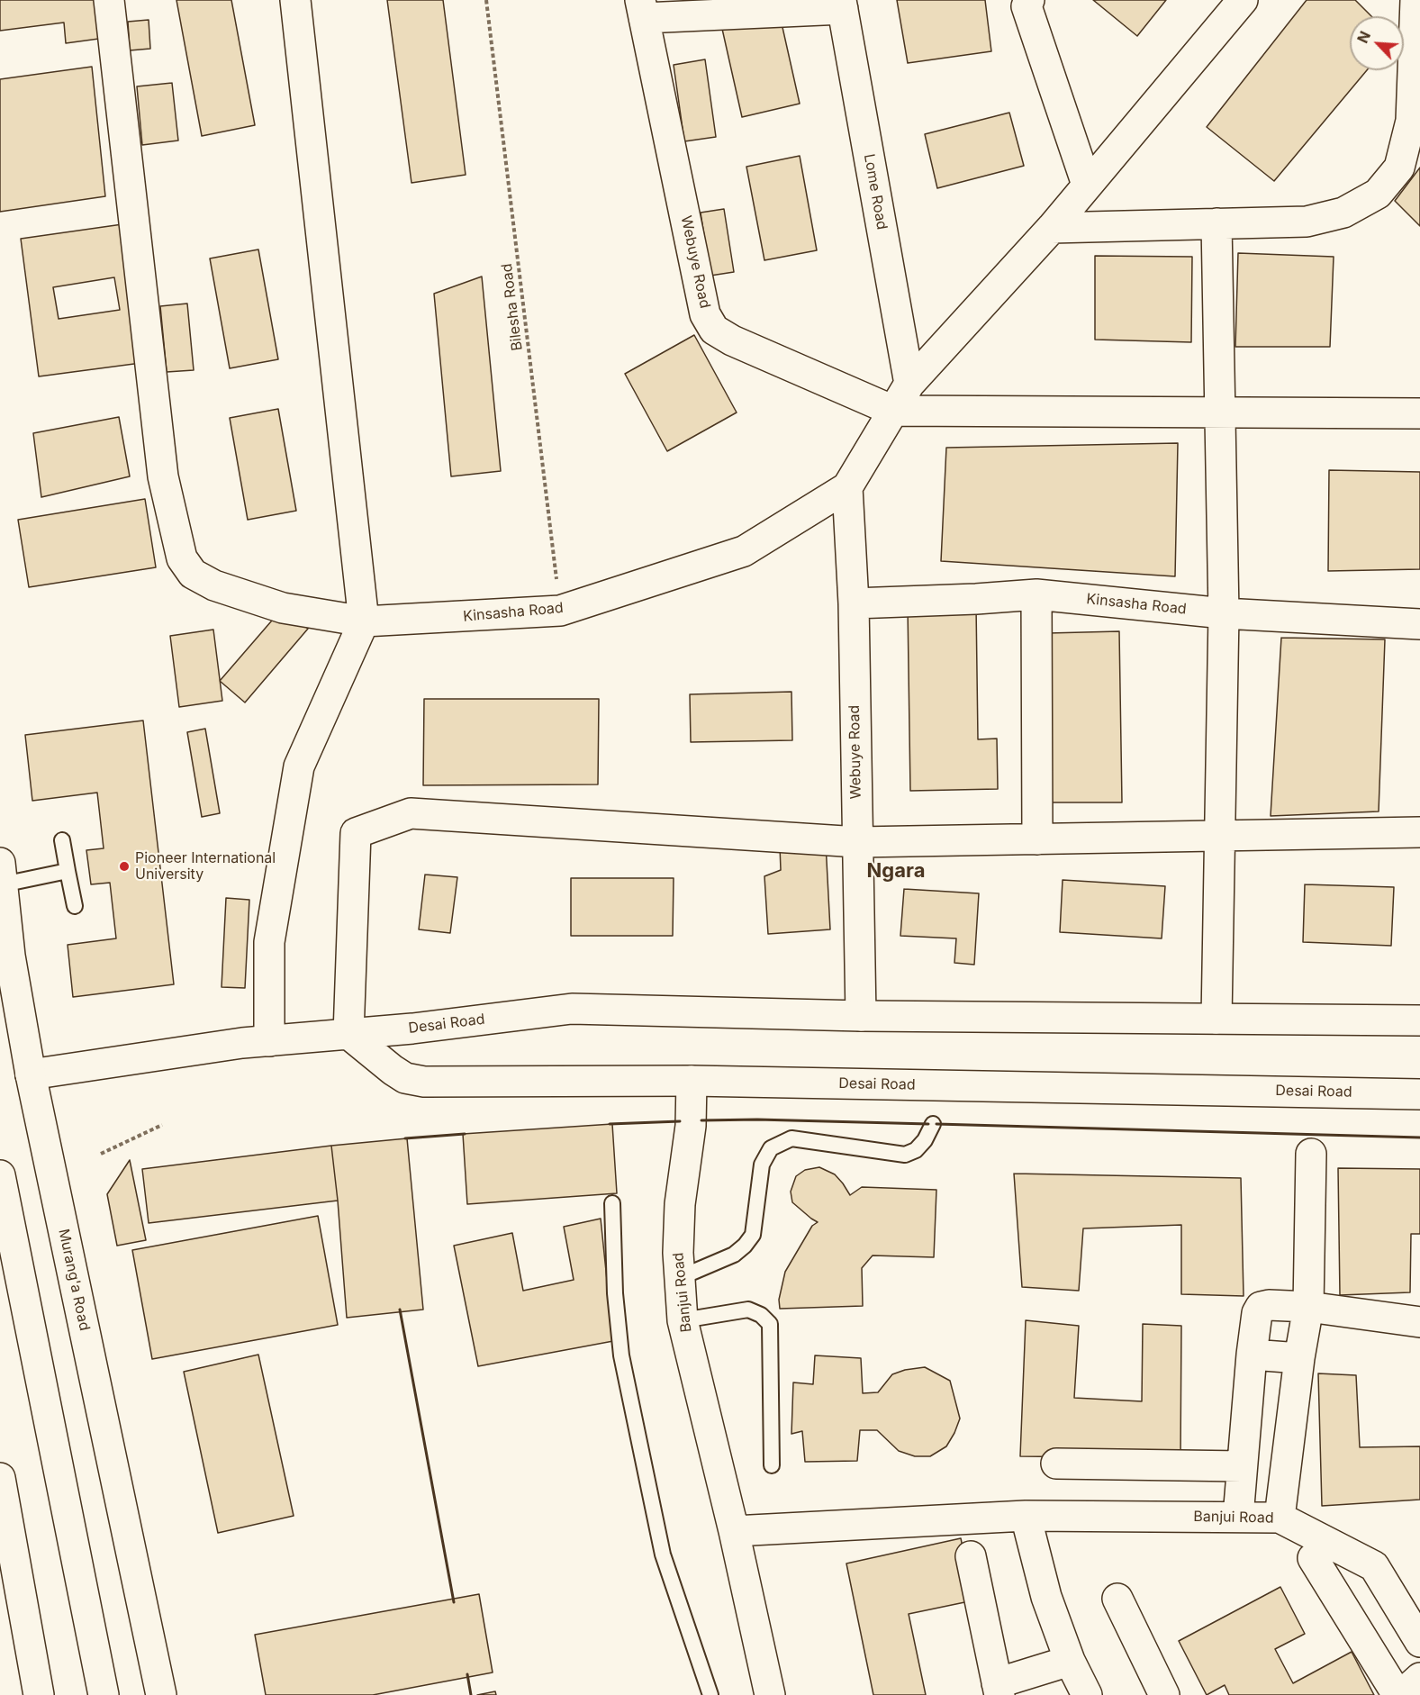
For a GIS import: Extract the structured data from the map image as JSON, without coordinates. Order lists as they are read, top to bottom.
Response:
{
  "streets": {
    "main road": [
      "Lome Road",
      "Webuye Road",
      "Kinsasha Road",
      "Desai Road",
      "Murang'a Road",
      "Banjui Road"
    ],
    "path": ["Bilesha Road"]
  },
  "crossings": [
    ["Webuye Road", "Kinsasha Road"],
    ["Webuye Road", "Desai Road"],
    ["Bilesha Road", "Kinsasha Road"],
    ["Desai Road", "Murang'a Road"],
    ["Desai Road", "Banjui Road"]
  ],
  "districts": ["Ngara"],
  "places": ["Pioneer International University"],
  "north": "top left"
}
